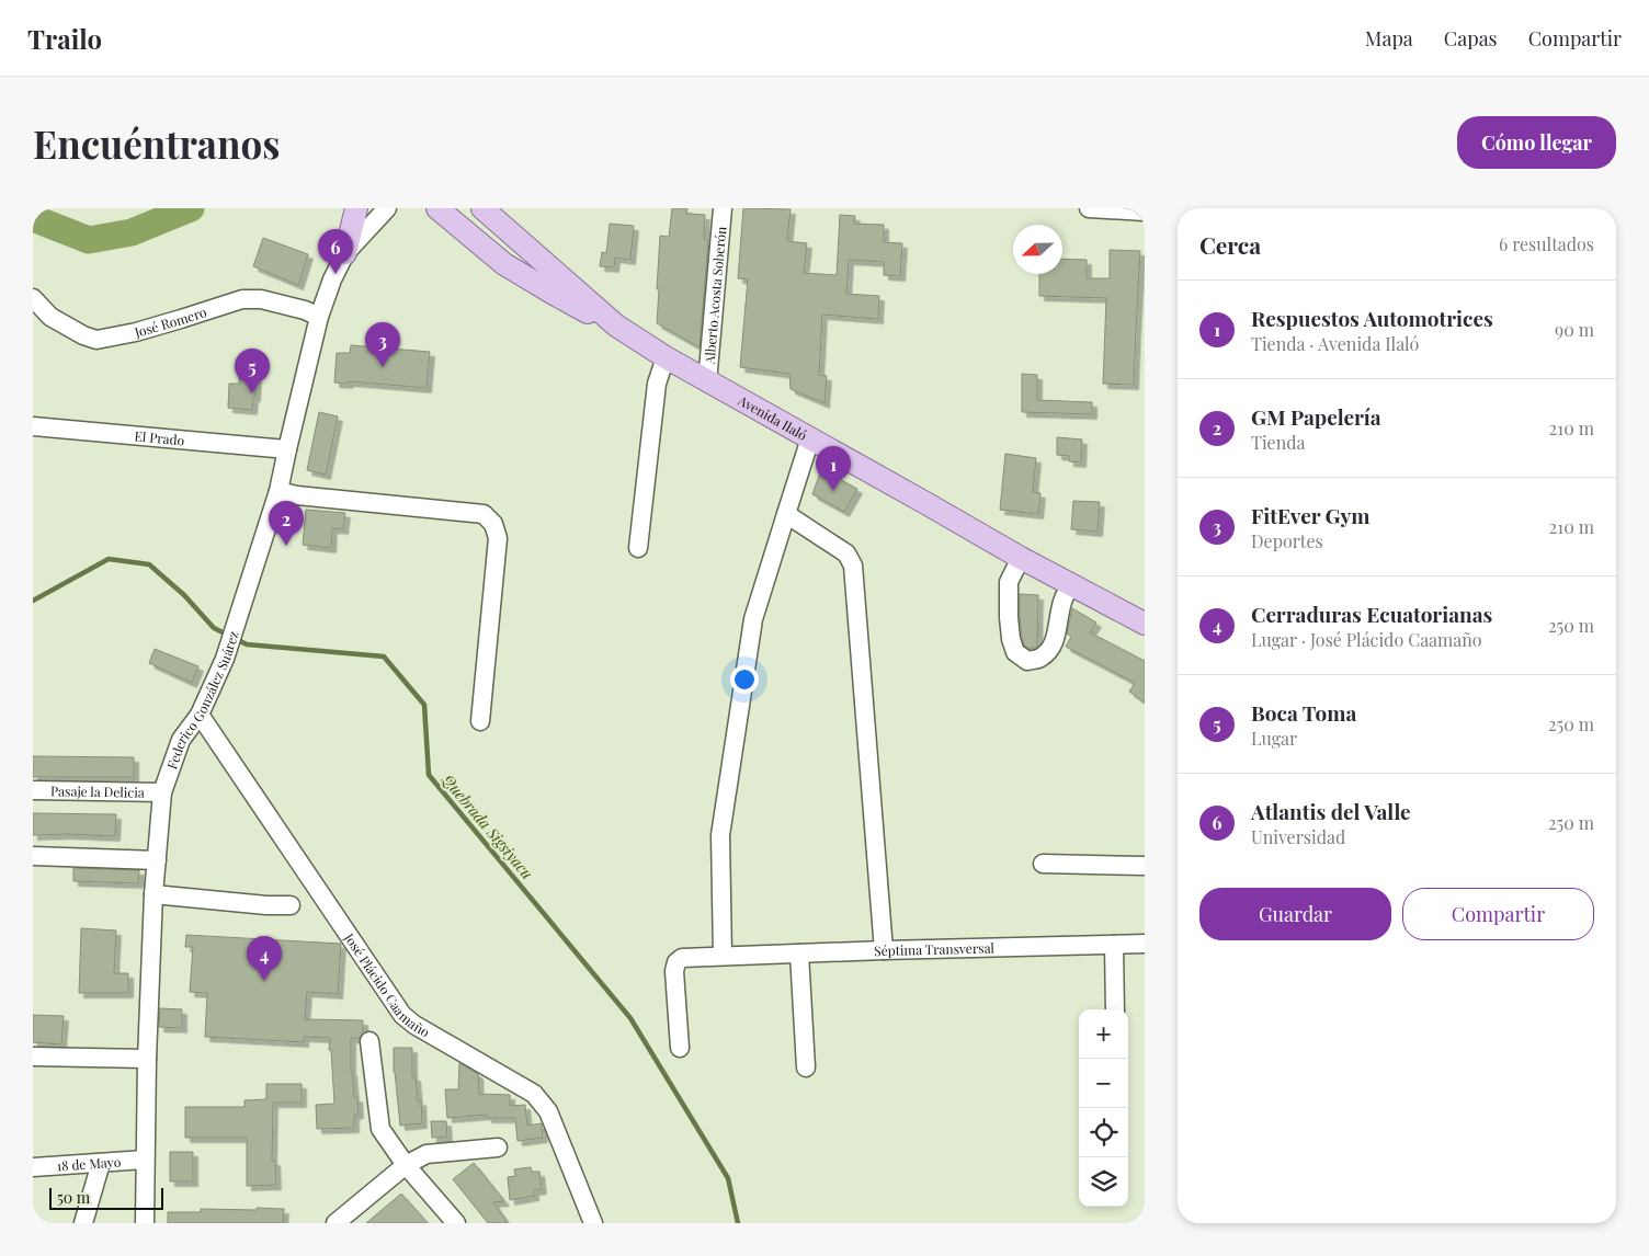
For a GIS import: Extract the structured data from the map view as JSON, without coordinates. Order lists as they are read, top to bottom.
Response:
{
  "streets": {
    "main road": ["Avenida Ilaló"],
    "street": [
      "Alberto Acosta Soberón",
      "José Romero",
      "El Prado",
      "Federico González Suárez",
      "Pasaje la Delicia",
      "Séptima Transversal",
      "José Plácido Caamaño",
      "18 de Mayo"
    ]
  },
  "crossings": [
    ["Alberto Acosta Soberón", "Avenida Ilaló"],
    ["José Romero", "Federico González Suárez"],
    ["El Prado", "Federico González Suárez"],
    ["Federico González Suárez", "Pasaje la Delicia"],
    ["Federico González Suárez", "José Plácido Caamaño"],
    ["Federico González Suárez", "18 de Mayo"]
  ],
  "water": ["Quebrada Sigsiyacu"],
  "scale_bar": "50 m",
  "north": "left",
  "page": {
    "header": "Trailo",
    "nav": ["Mapa", "Capas", "Compartir"],
    "buttons": [
      "Cómo llegar",
      ["Guardar", "Compartir"]
    ],
    "title": "Encuéntranos",
    "heading": ["Cerca", "6 resultados"],
    "pins": [
      "6",
      "3",
      "5",
      "1",
      "2",
      "4"
    ],
    "list": [
      {
        "mark": "1",
        "name": "Respuestos Automotrices",
        "note": "Tienda · Avenida Ilaló",
        "value": "90 m"
      },
      {
        "mark": "2",
        "name": "GM Papelería",
        "note": "Tienda",
        "value": "210 m"
      },
      {
        "mark": "3",
        "name": "FitEver Gym",
        "note": "Deportes",
        "value": "210 m"
      },
      {
        "mark": "4",
        "name": "Cerraduras Ecuatorianas",
        "note": "Lugar · José Plácido Caamaño",
        "value": "250 m"
      },
      {
        "mark": "5",
        "name": "Boca Toma",
        "note": "Lugar",
        "value": "250 m"
      },
      {
        "mark": "6",
        "name": "Atlantis del Valle",
        "note": "Universidad",
        "value": "250 m"
      }
    ],
    "map_buttons": ["+", "−"],
    "scale": "50 m"
  }
}
